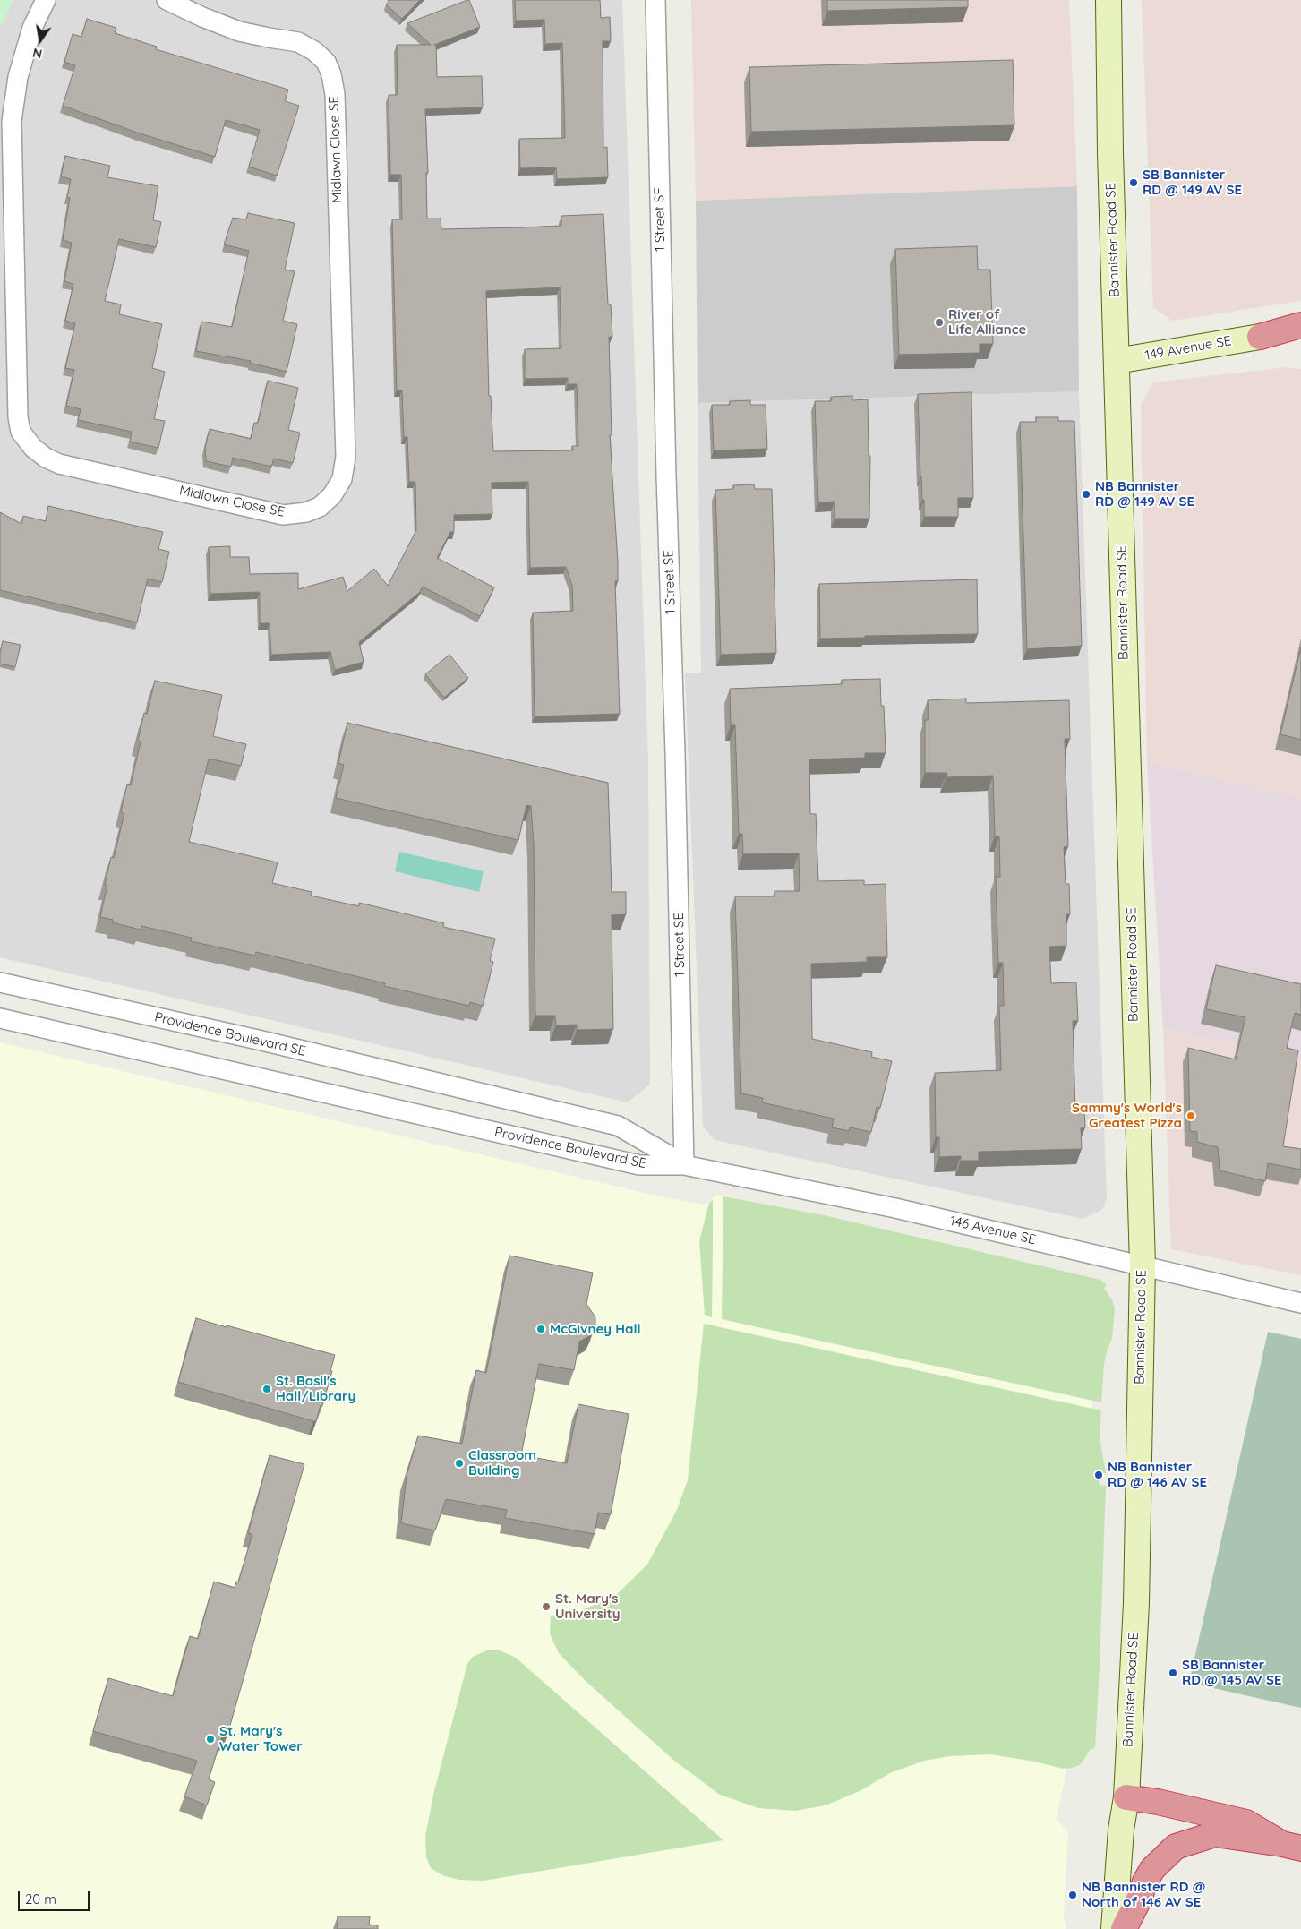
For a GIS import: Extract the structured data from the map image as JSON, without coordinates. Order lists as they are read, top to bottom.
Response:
{
  "streets": {
    "street": [
      "Midlawn Close SE",
      "1 Street SE",
      "Bannister Road SE",
      "149 Avenue SE",
      "Providence Boulevard SE",
      "146 Avenue SE"
    ]
  },
  "crossings": [
    ["1 Street SE", "Providence Boulevard SE"],
    ["1 Street SE", "146 Avenue SE"],
    ["Bannister Road SE", "149 Avenue SE"],
    ["Bannister Road SE", "146 Avenue SE"],
    ["Providence Boulevard SE", "146 Avenue SE"]
  ],
  "places": [
    "SB Bannister RD @ 149 AV SE",
    "River of Life Alliance",
    "NB Bannister RD @ 149 AV SE",
    "Sammy's World's Greatest Pizza",
    "McGivney Hall",
    "St. Basil's Hall/Library",
    "Classroom Building",
    "NB Bannister RD @ 146 AV SE",
    "St. Mary's University",
    "SB Bannister RD @ 145 AV SE",
    "St. Mary's Water Tower",
    "NB Bannister RD @ North of 146 AV SE"
  ],
  "scale_bar": "20 m",
  "north": "bottom"
}
